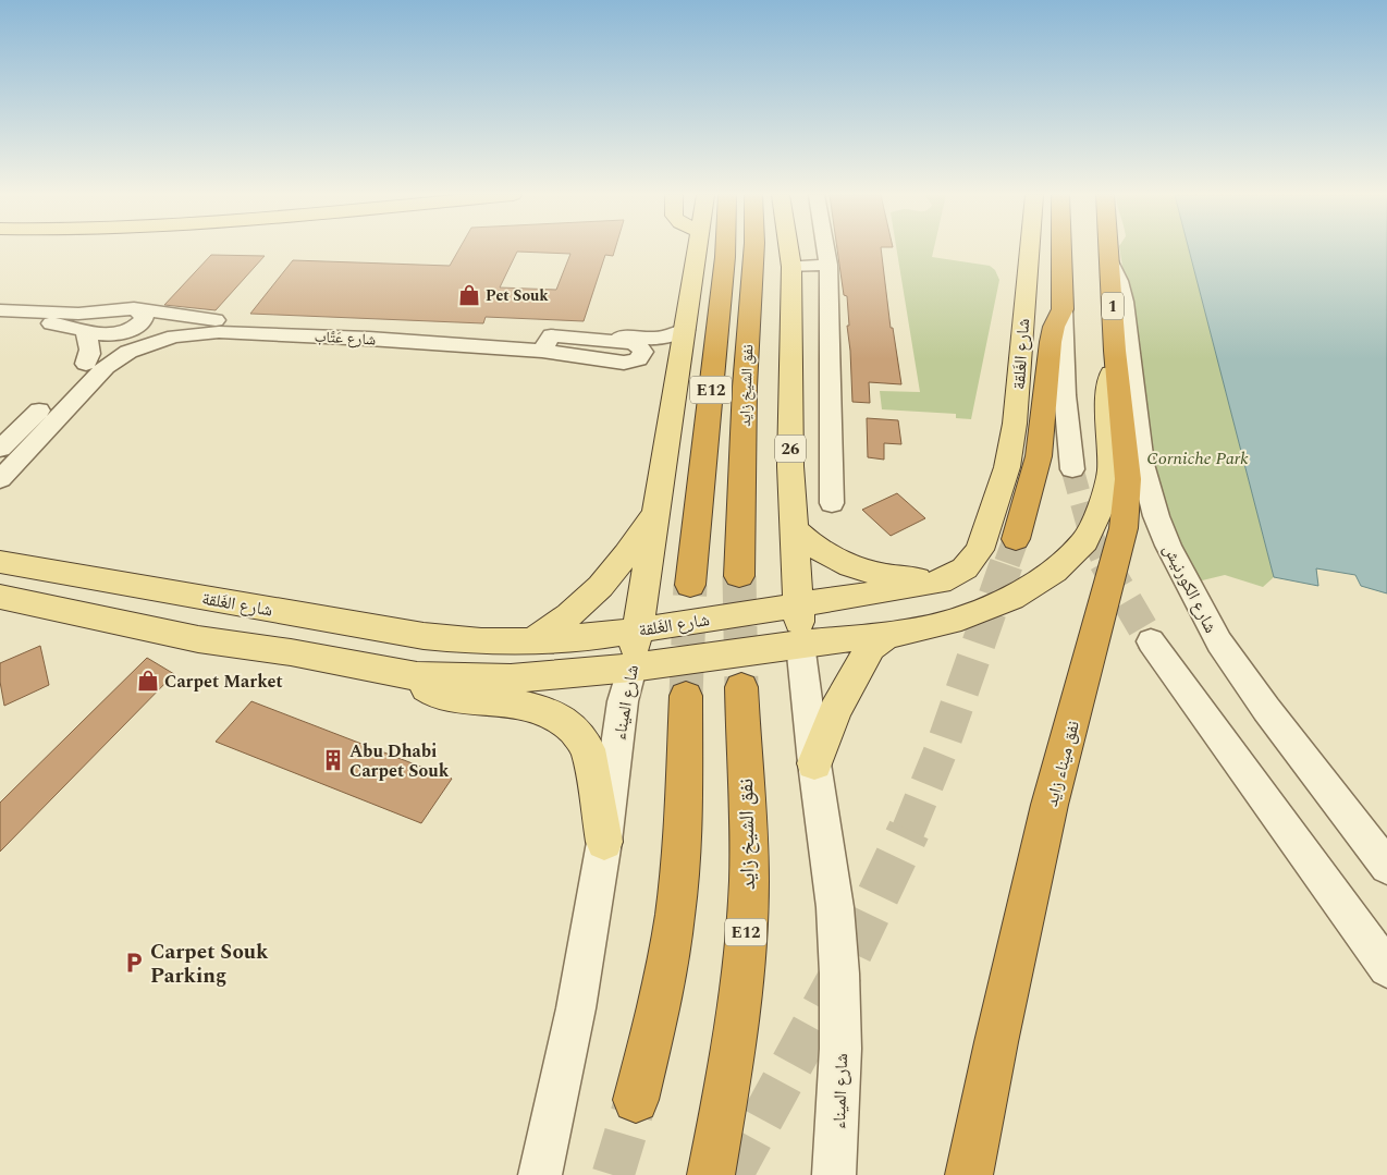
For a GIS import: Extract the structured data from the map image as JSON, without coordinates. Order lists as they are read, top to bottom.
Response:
{
  "streets": {
    "highway": [
      "1",
      "نفق الشيخ زايد",
      "E12",
      "شارع الكورنيش",
      "نفق ميناء زايد"
    ],
    "main road": ["شارع الغَلقة", "26"],
    "street": ["شارع عَتَّاب", "شارع الميناء"]
  },
  "crossings": [
    ["شارع الغَلقة", "26"],
    ["شارع الغَلقة", "شارع الكورنيش"],
    ["شارع الغَلقة", "شارع الميناء"],
    ["شارع الغَلقة", "نفق ميناء زايد"],
    ["شارع الكورنيش", "نفق ميناء زايد"]
  ],
  "parks": ["Corniche Park"],
  "places": {
    "shop": ["Pet Souk", "Carpet Market"],
    "building": ["Abu Dhabi Carpet Souk"],
    "parking": ["Carpet Souk Parking"]
  }
}
